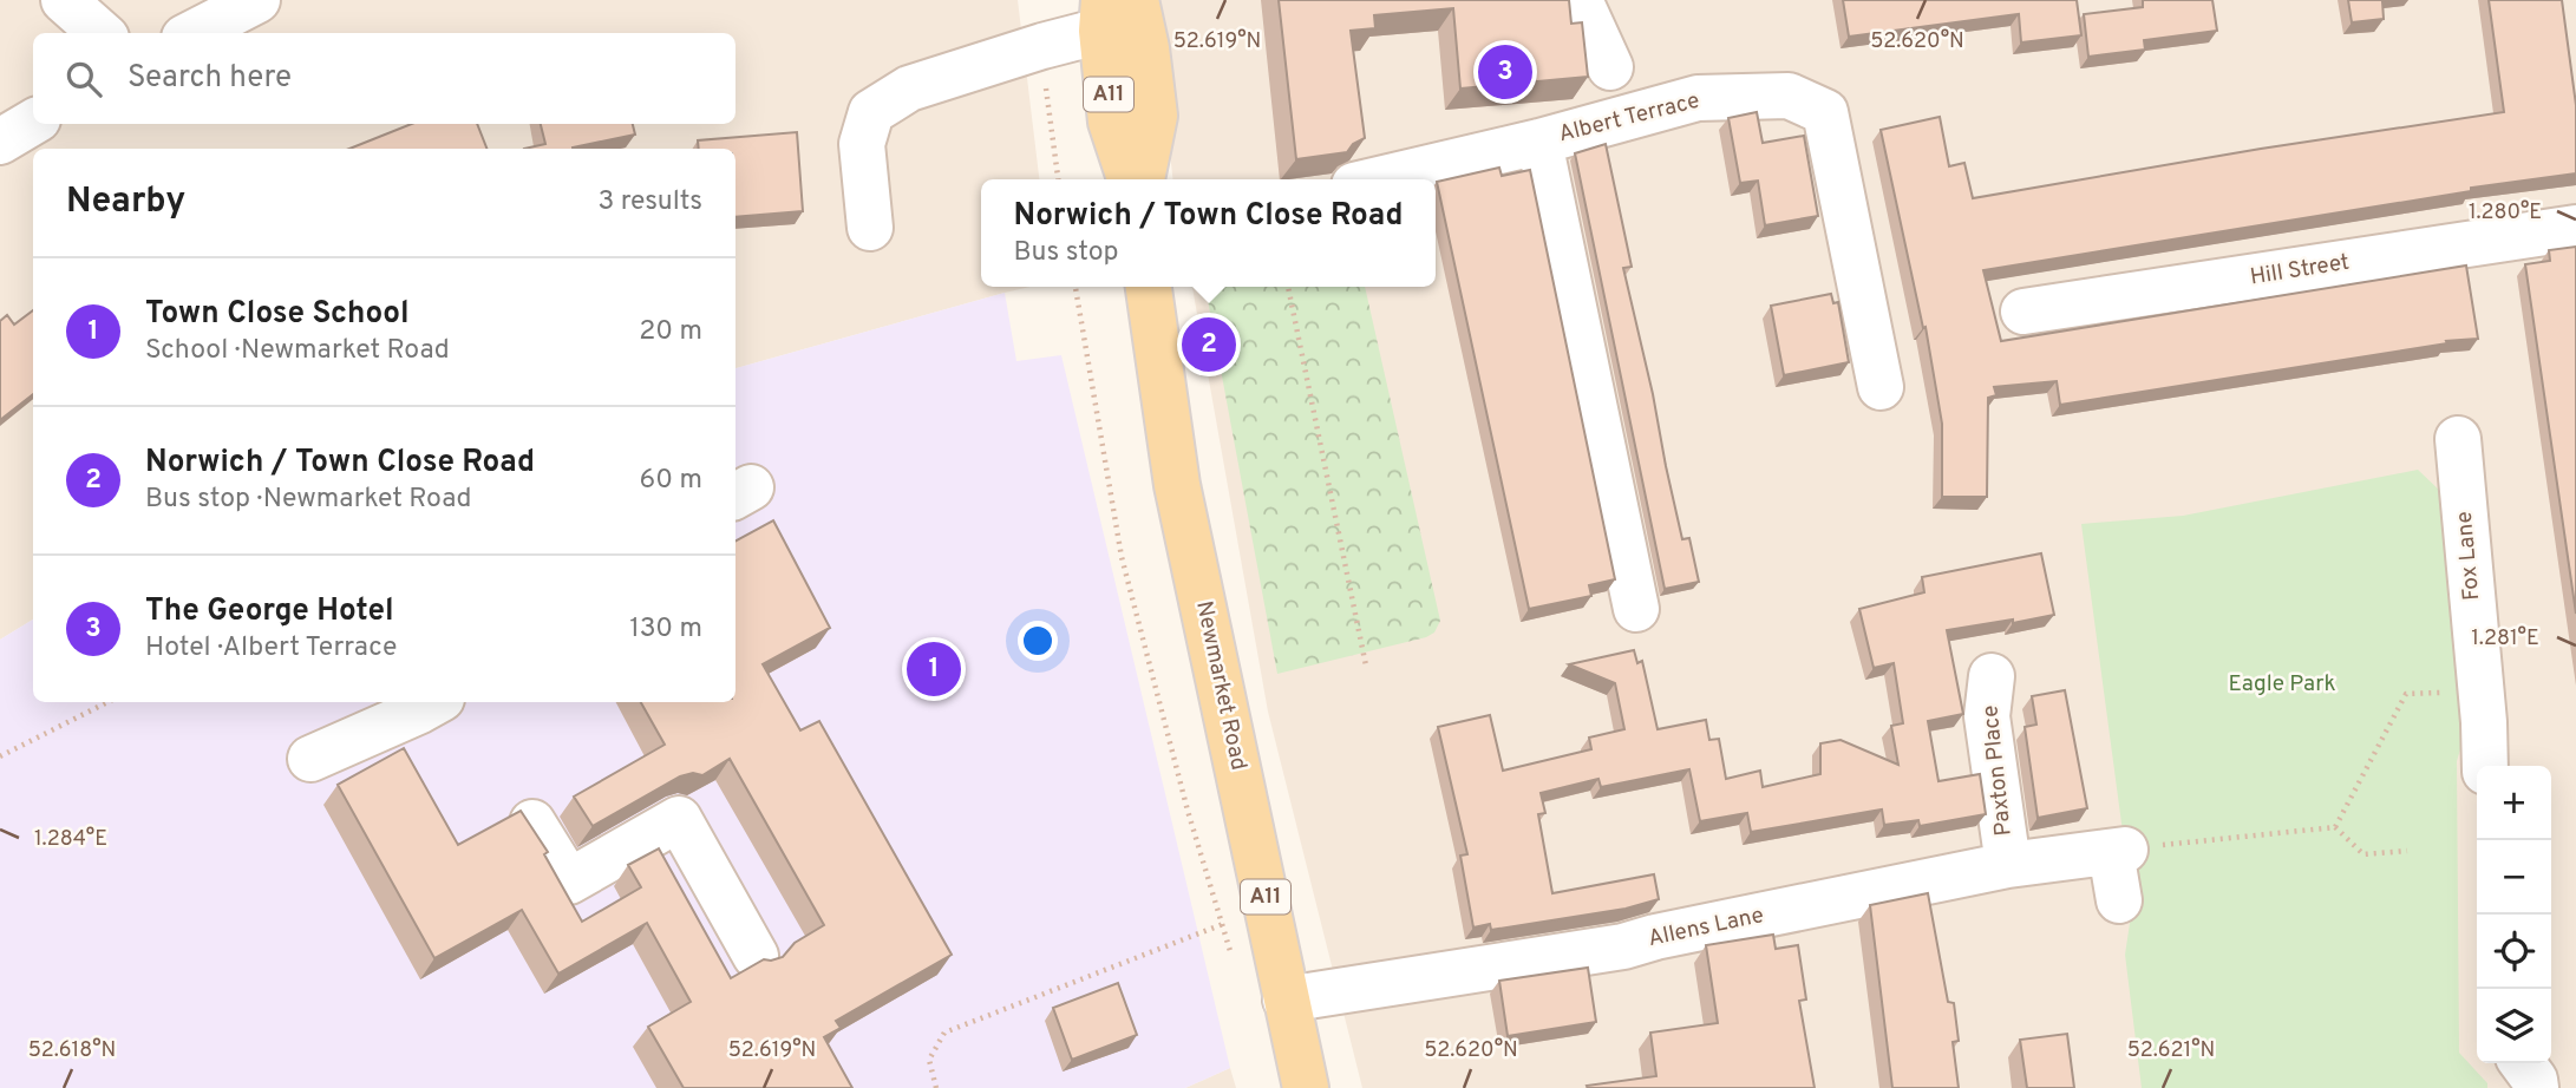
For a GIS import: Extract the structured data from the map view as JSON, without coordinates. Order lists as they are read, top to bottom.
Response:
{
  "streets": {
    "main road": ["A11", "Newmarket Road"],
    "street": [
      "Albert Terrace",
      "Hill Street",
      "Fox Lane",
      "Paxton Place",
      "Allens Lane"
    ]
  },
  "crossings": [
    ["Newmarket Road", "Allens Lane"],
    ["Paxton Place", "Allens Lane"]
  ],
  "parks": ["Eagle Park"],
  "page": {
    "search": "Search here",
    "pins": ["3", "2", "1"],
    "heading": ["Nearby", "3 results"],
    "popup": ["Norwich / Town Close Road", "Bus stop"],
    "list": [
      {
        "mark": "1",
        "name": "Town Close School",
        "note": "School · Newmarket Road",
        "value": "20 m"
      },
      {
        "mark": "2",
        "name": "Norwich / Town Close Road",
        "note": "Bus stop · Newmarket Road",
        "value": "60 m"
      },
      {
        "mark": "3",
        "name": "The George Hotel",
        "note": "Hotel · Albert Terrace",
        "value": "130 m"
      }
    ],
    "map_buttons": ["+", "−"]
  },
  "coordinates": [
    "52.619°N",
    "52.620°N",
    "1.280°E",
    "1.281°E",
    "1.284°E",
    "52.618°N",
    "52.621°N"
  ]
}
